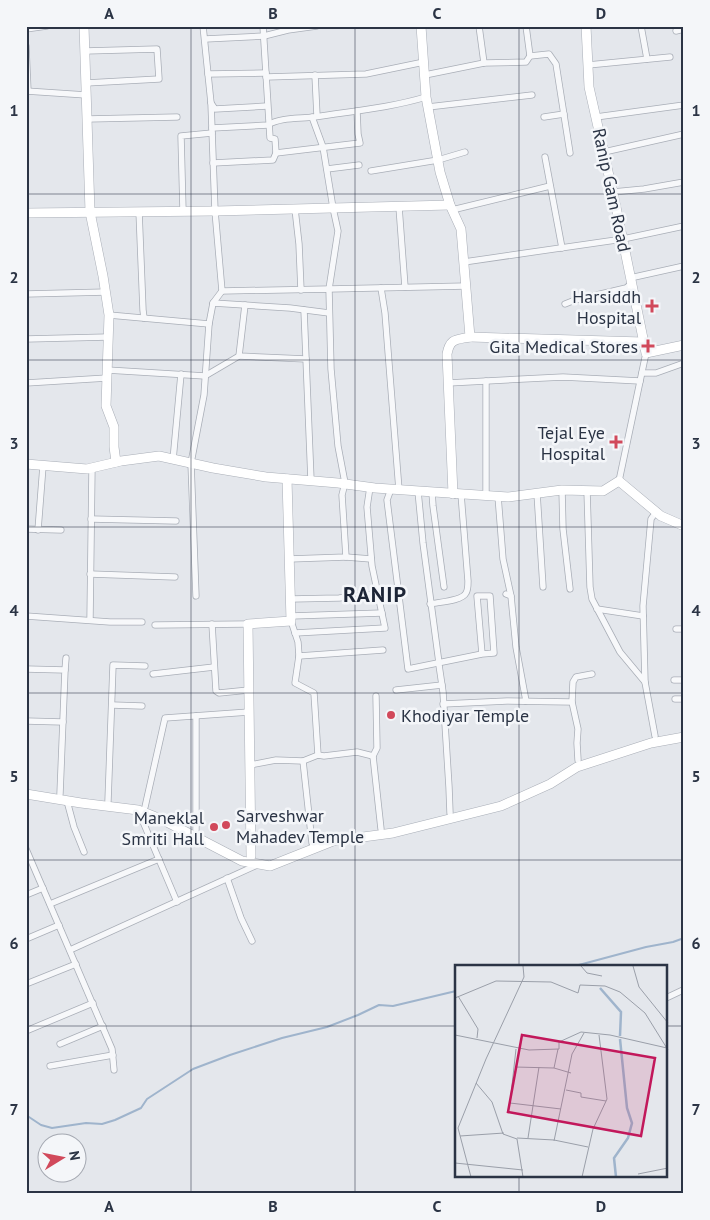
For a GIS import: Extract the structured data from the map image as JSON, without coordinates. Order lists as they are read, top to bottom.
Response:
{
  "streets": {
    "street": ["Ranip Gam Road"]
  },
  "districts": ["RANIP"],
  "places": {
    "health": ["Harsiddh Hospital", "Gita Medical Stores", "Tejal Eye Hospital"],
    "other": ["Khodiyar Temple", "Sarveshwar Mahadev Temple", "Maneklal Smriti Hall"]
  },
  "north": "right",
  "grid": {
    "columns": [
      "A",
      "B",
      "C",
      "D"
    ],
    "rows": [
      "1",
      "2",
      "3",
      "4",
      "5",
      "6",
      "7"
    ]
  }
}
